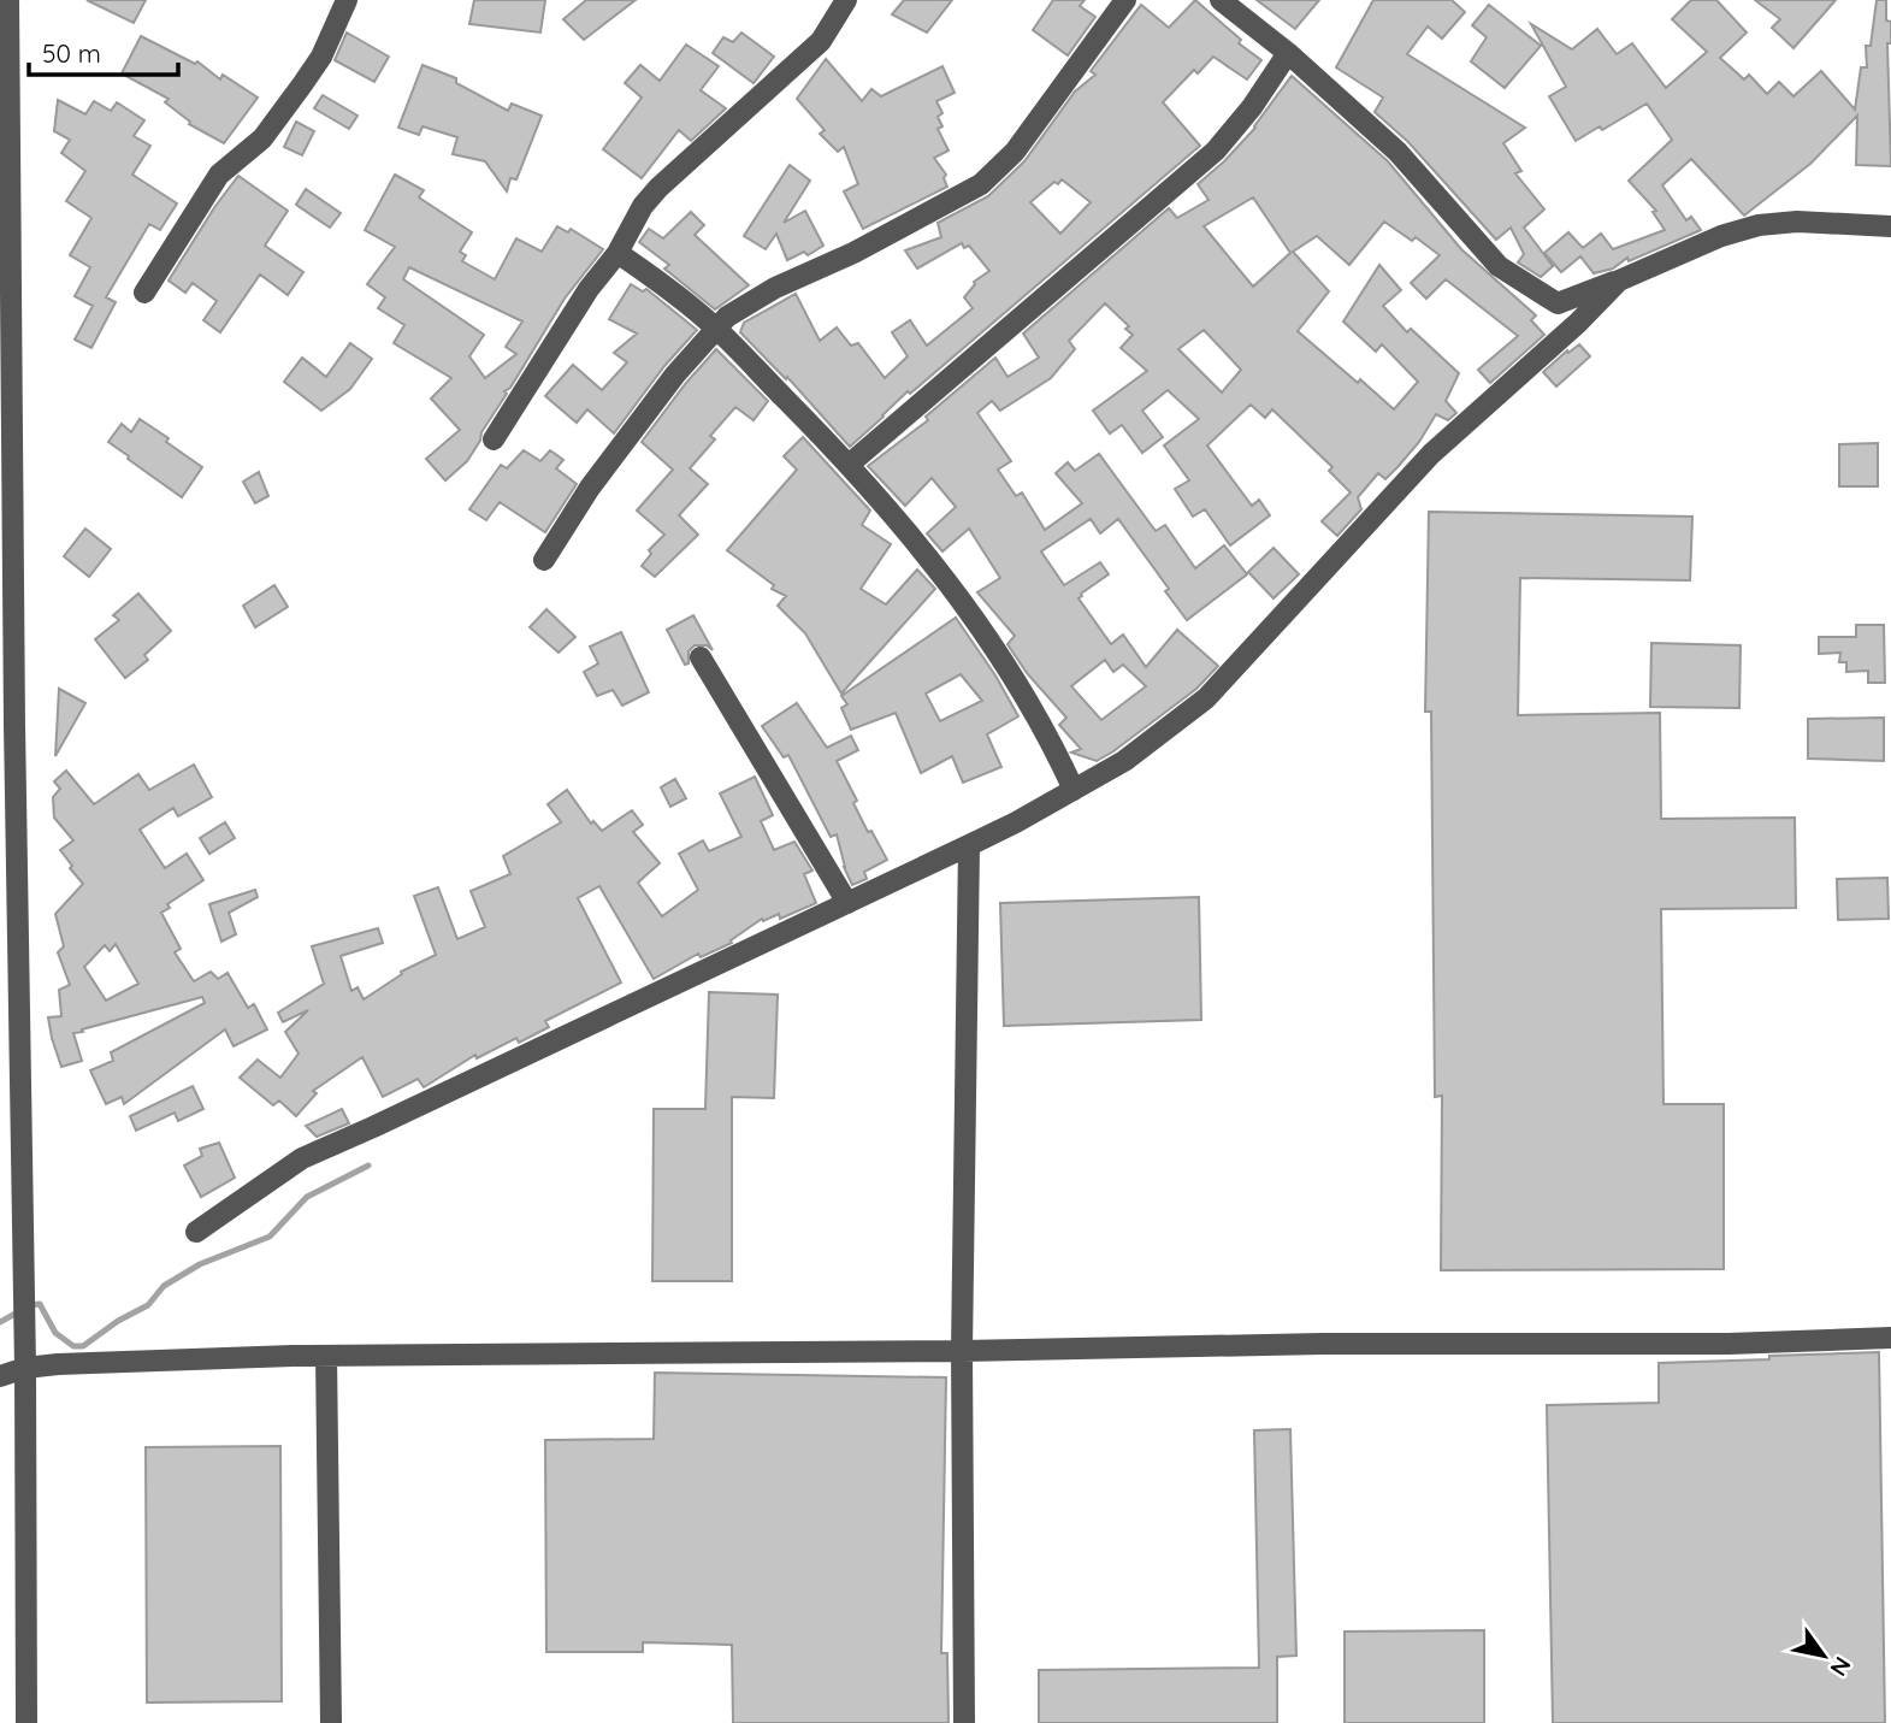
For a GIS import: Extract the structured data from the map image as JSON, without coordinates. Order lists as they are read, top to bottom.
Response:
{
  "scale_bar": "50 m",
  "north": "bottom right"
}
